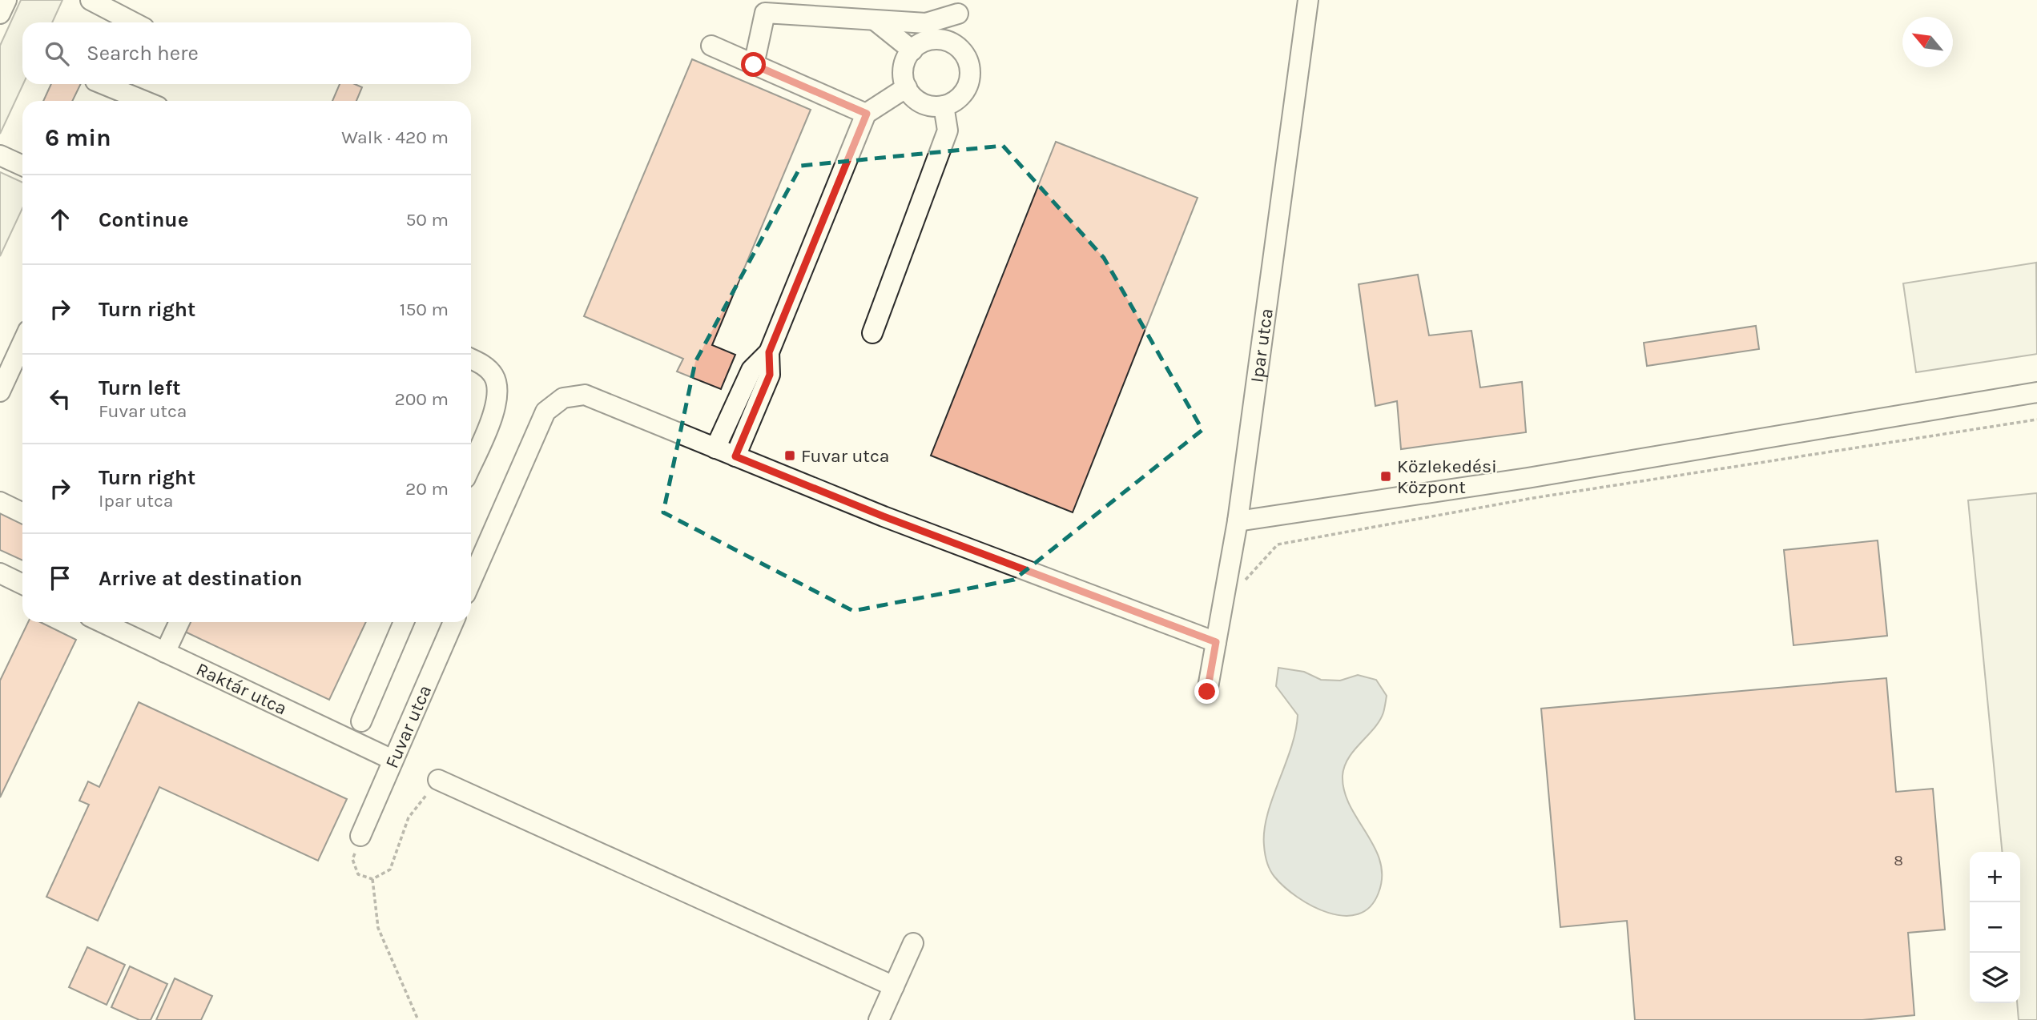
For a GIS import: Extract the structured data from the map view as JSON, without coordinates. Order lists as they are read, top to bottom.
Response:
{
  "streets": {
    "street": ["Ipar utca", "Raktár utca", "Fuvar utca"]
  },
  "crossings": [
    ["Raktár utca", "Fuvar utca"]
  ],
  "places": {
    "transit": ["Fuvar utca", "Közlekedési Központ"]
  },
  "house_numbers": ["8"],
  "north": "top left",
  "page": {
    "search": "Search here",
    "heading": ["6 min", "Walk · 420 m"],
    "list": [
      ["Continue", "50 m"],
      ["Turn right", "150 m"],
      ["Turn left", "Fuvar utca", "200 m"],
      ["Turn right", "Ipar utca", "20 m"],
      "Arrive at destination"
    ],
    "map_buttons": ["+", "−"]
  }
}
